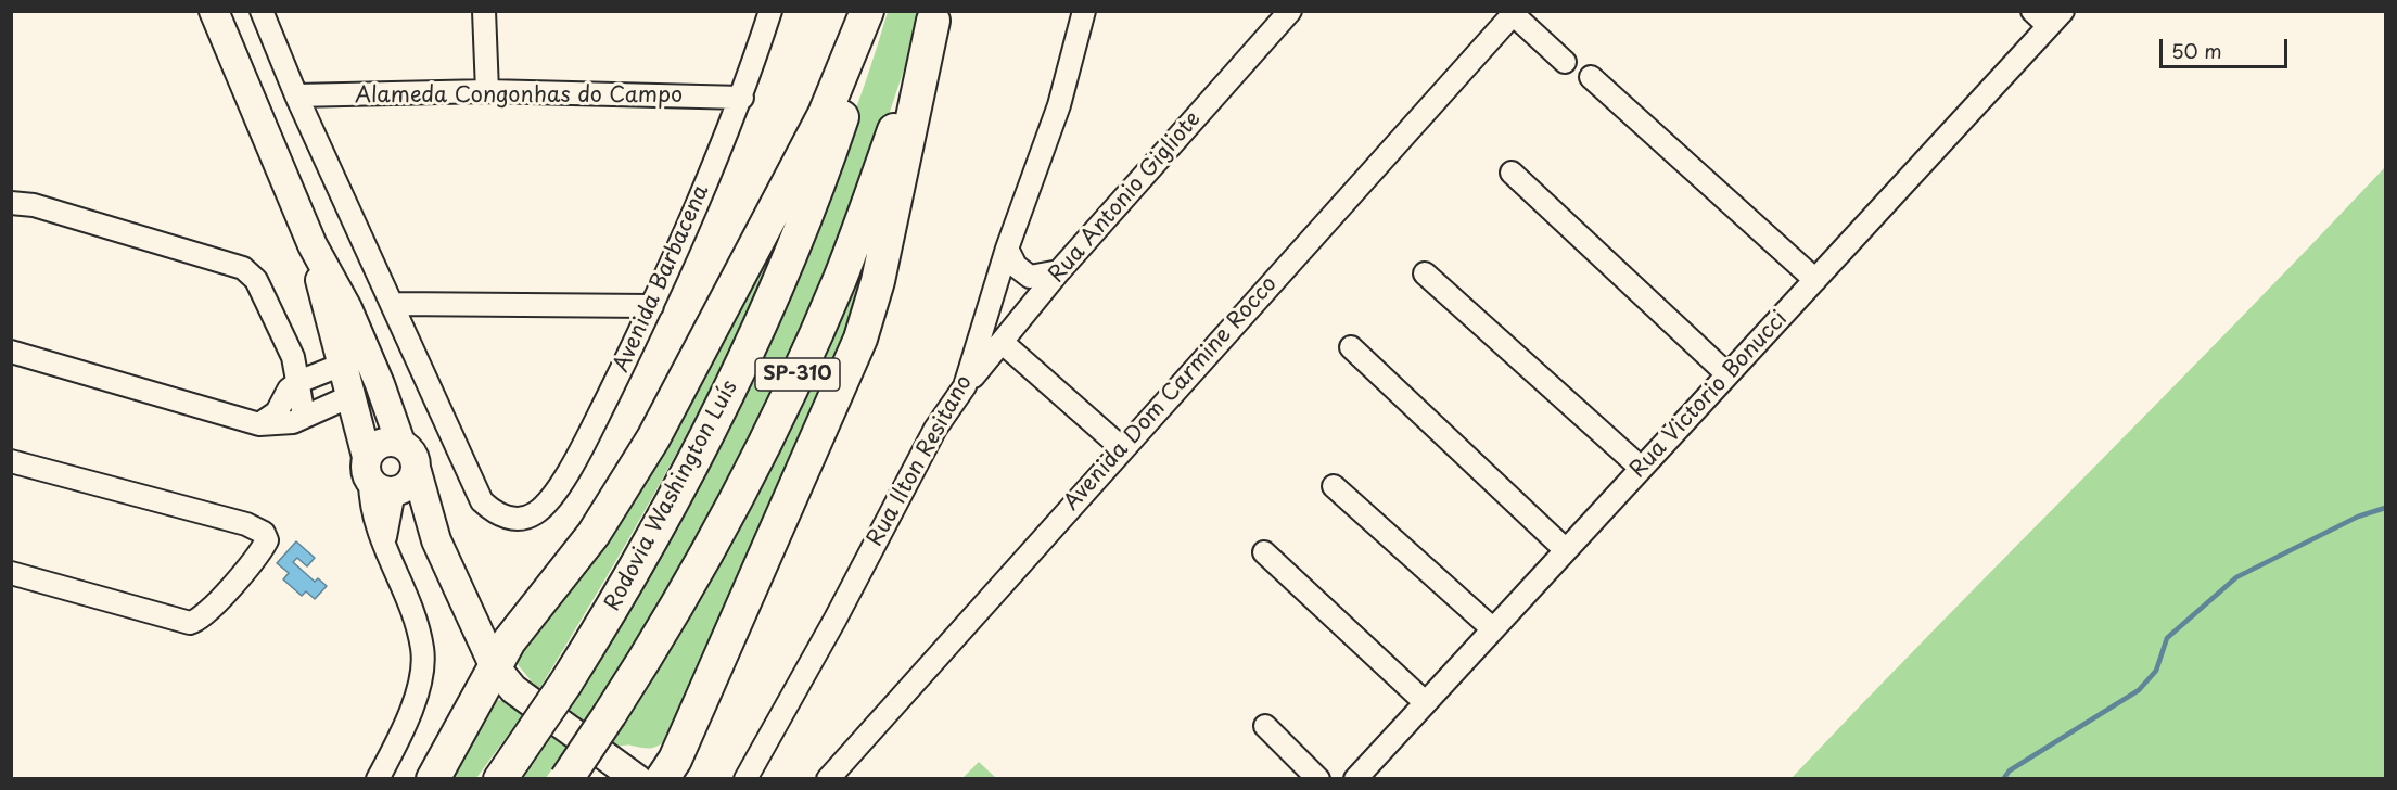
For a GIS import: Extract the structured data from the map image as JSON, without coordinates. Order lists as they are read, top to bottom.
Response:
{
  "streets": {
    "highway": ["SP-310", "Rodovia Washington Luís"],
    "street": [
      "Alameda Congonhas do Campo",
      "Rua Antonio Gigliote",
      "Avenida Barbacena",
      "Avenida Dom Carmine Rocco",
      "Rua Victorio Bonucci",
      "Rua Ilton Resitano"
    ]
  },
  "crossings": [
    ["Alameda Congonhas do Campo", "Avenida Barbacena"],
    ["Rua Antonio Gigliote", "Rua Ilton Resitano"]
  ],
  "scale_bar": "50 m"
}
